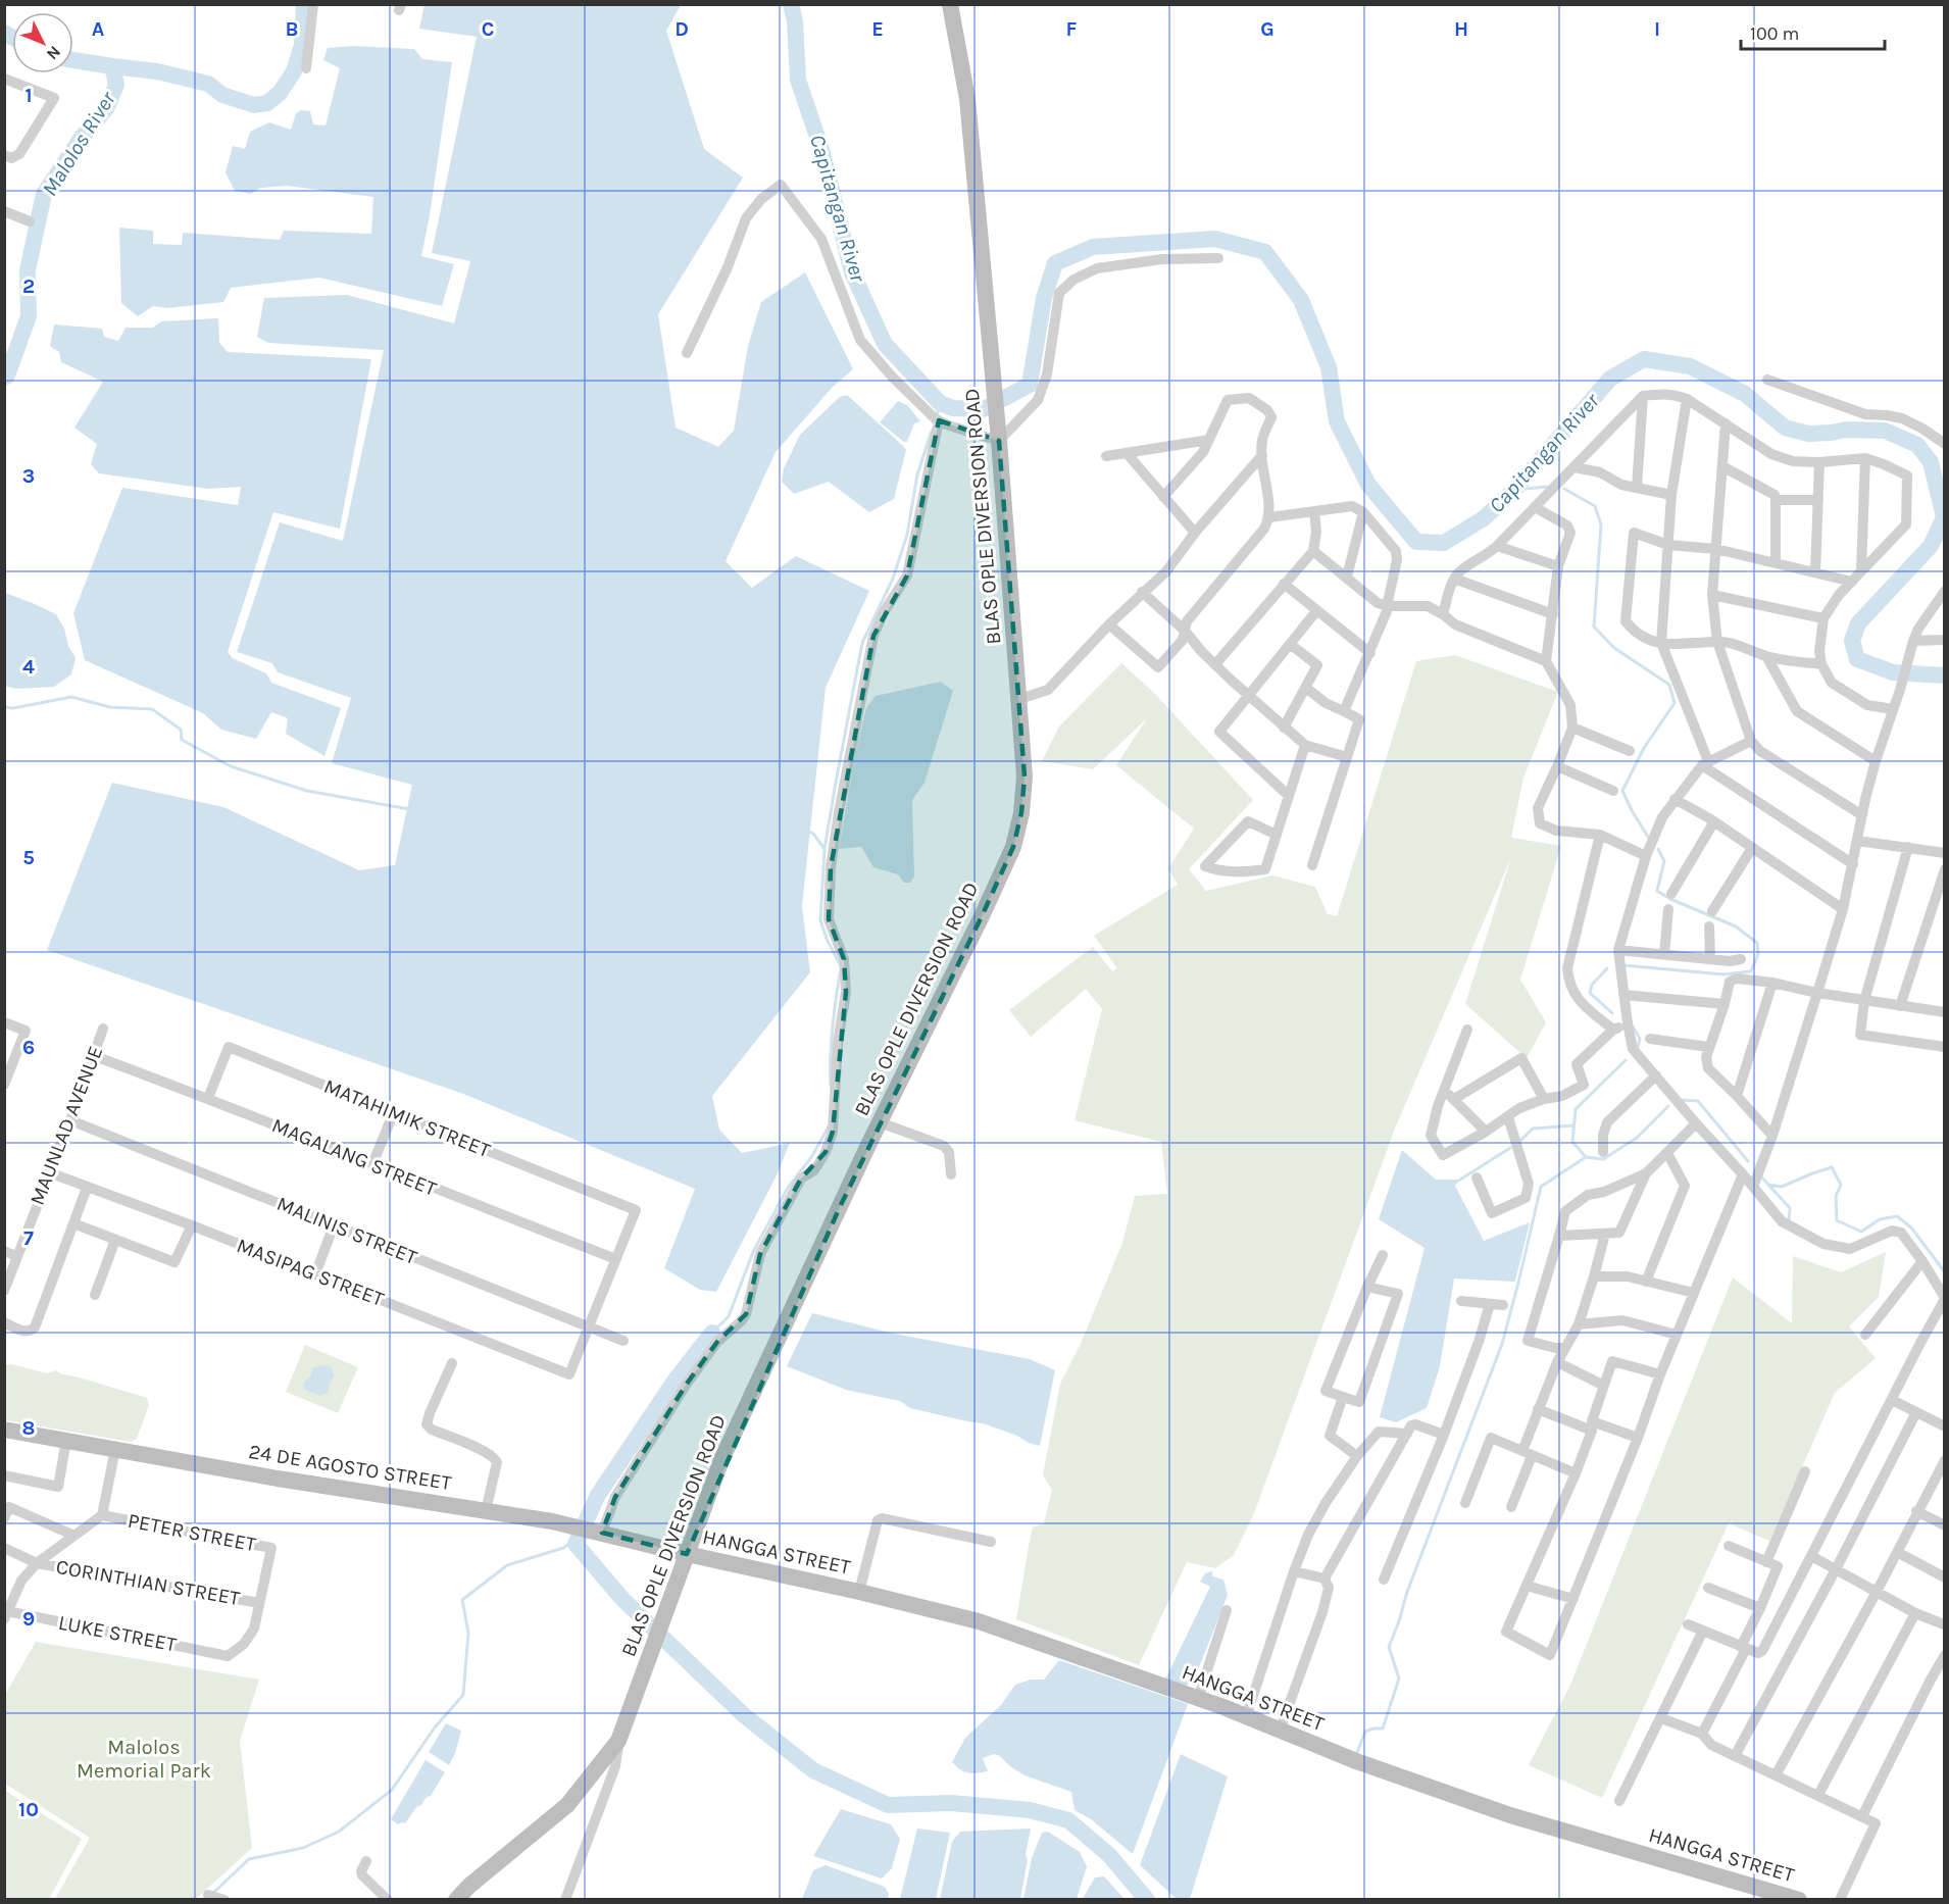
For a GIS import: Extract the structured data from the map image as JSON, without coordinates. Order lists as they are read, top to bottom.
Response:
{
  "streets": {
    "main road": ["BLAS OPLE DIVERSION ROAD", "24 DE AGOSTO STREET", "HANGGA STREET"],
    "street": [
      "MATAHIMIK STREET",
      "MAUNLAD AVENUE",
      "MAGALANG STREET",
      "MALINIS STREET",
      "MASIPAG STREET",
      "PETER STREET",
      "CORINTHIAN STREET",
      "LUKE STREET"
    ]
  },
  "crossings": [
    ["BLAS OPLE DIVERSION ROAD", "24 DE AGOSTO STREET"],
    ["BLAS OPLE DIVERSION ROAD", "HANGGA STREET"],
    ["MATAHIMIK STREET", "MAGALANG STREET"],
    ["MAUNLAD AVENUE", "MAGALANG STREET"],
    ["MAUNLAD AVENUE", "MALINIS STREET"],
    ["MAUNLAD AVENUE", "MASIPAG STREET"],
    ["MALINIS STREET", "MASIPAG STREET"],
    ["24 DE AGOSTO STREET", "HANGGA STREET"],
    ["PETER STREET", "CORINTHIAN STREET"],
    ["PETER STREET", "LUKE STREET"]
  ],
  "water": ["Malolos River", "Capitangan River"],
  "parks": ["Malolos Memorial Park"],
  "scale_bar": "100 m",
  "north": "bottom right",
  "grid": {
    "columns": [
      "A",
      "B",
      "C",
      "D",
      "E",
      "F",
      "G",
      "H",
      "I"
    ],
    "rows": [
      "1",
      "2",
      "3",
      "4",
      "5",
      "6",
      "7",
      "8",
      "9",
      "10"
    ]
  }
}
